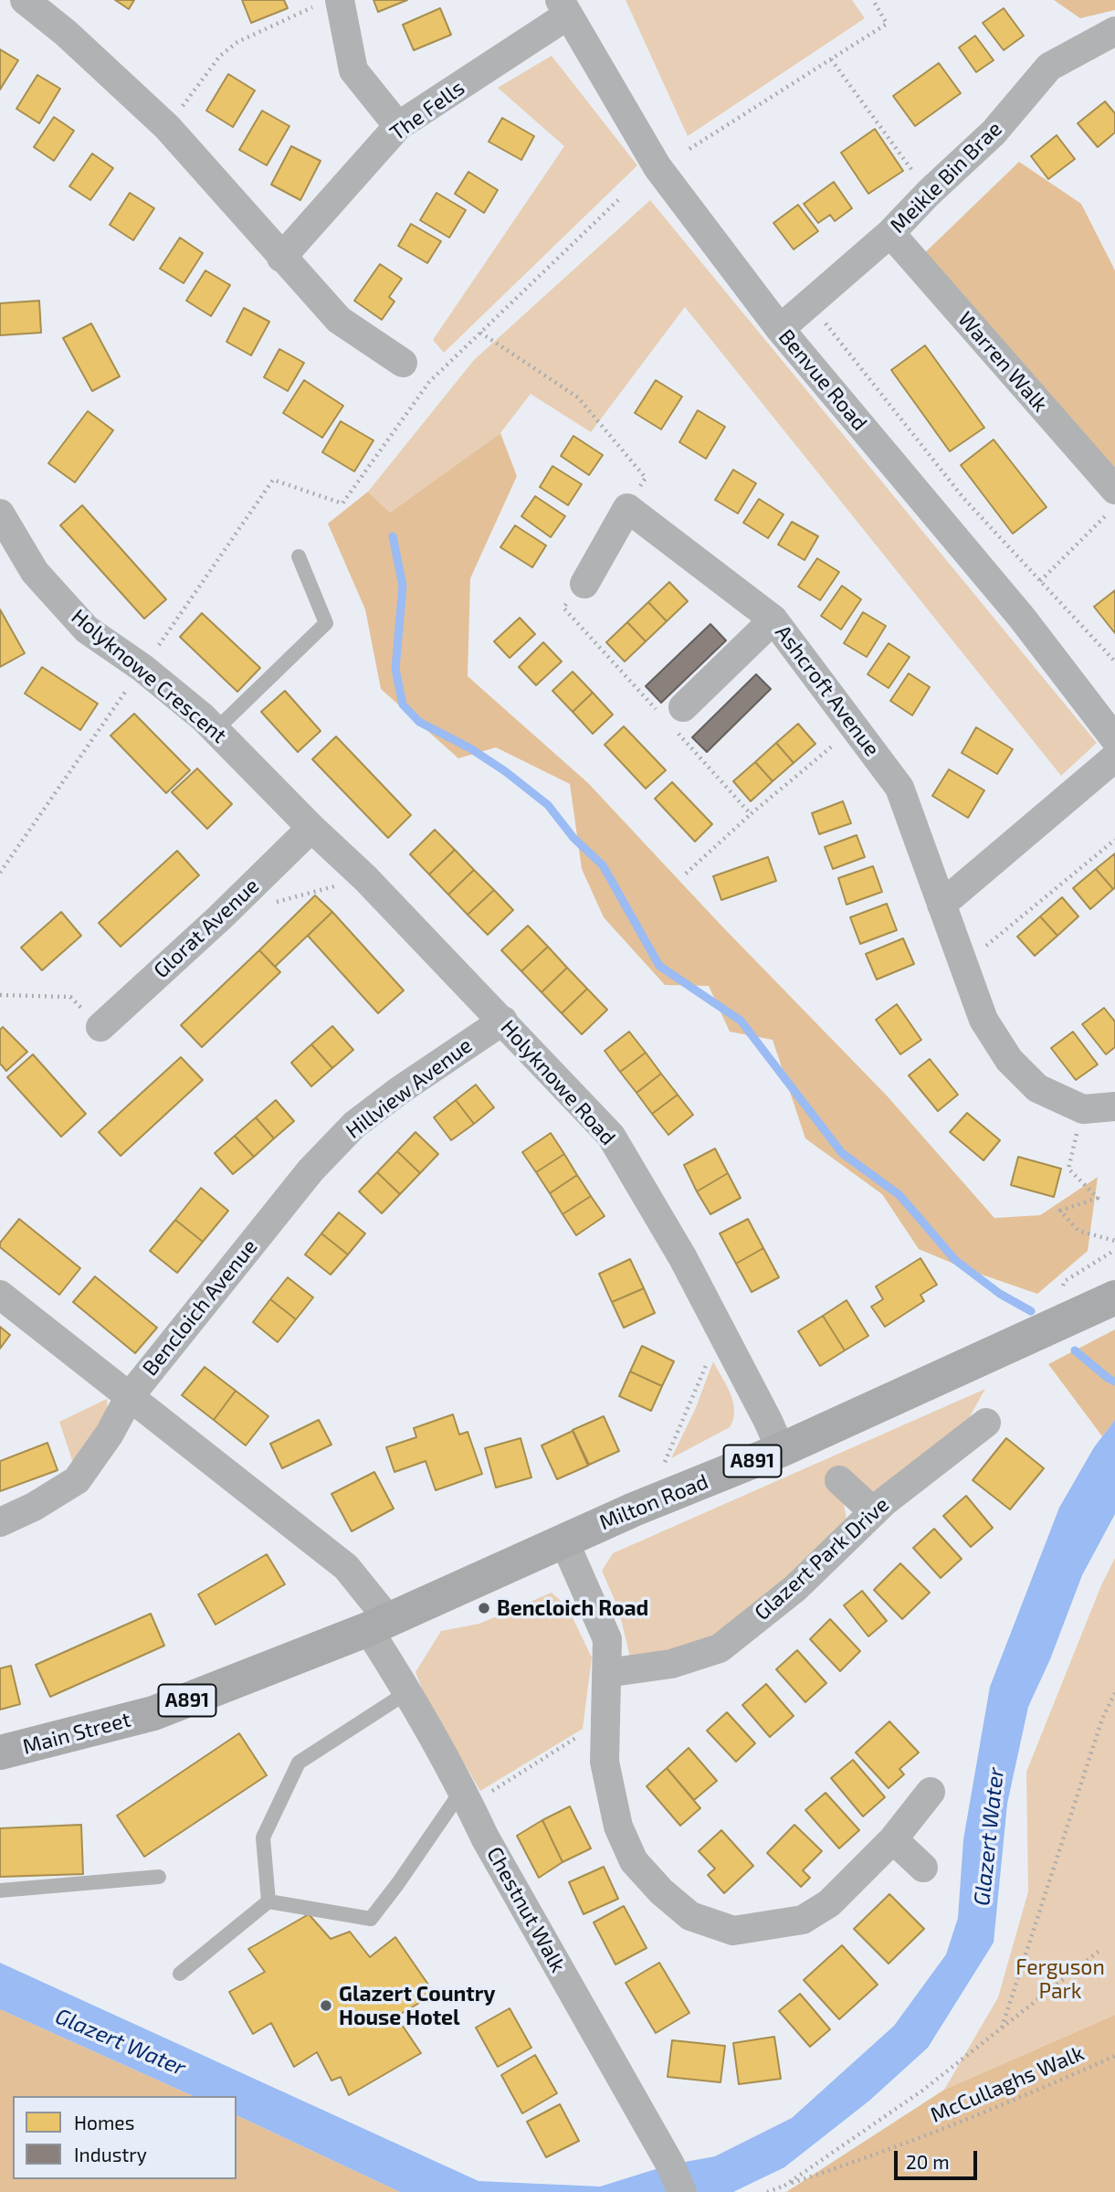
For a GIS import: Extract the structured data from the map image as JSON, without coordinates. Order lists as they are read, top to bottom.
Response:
{
  "streets": {
    "main road": ["A891", "Milton Road", "Main Street"],
    "street": [
      "The Fells",
      "Meikle Bin Brae",
      "Warren Walk",
      "Benvue Road",
      "Holyknowe Crescent",
      "Ashcroft Avenue",
      "Glorat Avenue",
      "Holyknowe Road",
      "Hillview Avenue",
      "Bencloich Avenue",
      "Glazert Park Drive",
      "Chestnut Walk"
    ],
    "path": ["McCullaghs Walk"]
  },
  "crossings": [
    ["The Fells", "Benvue Road"],
    ["Meikle Bin Brae", "Warren Walk"],
    ["Meikle Bin Brae", "Benvue Road"],
    ["Holyknowe Crescent", "Glorat Avenue"],
    ["Holyknowe Crescent", "Holyknowe Road"],
    ["Glorat Avenue", "Holyknowe Road"],
    ["Holyknowe Road", "Hillview Avenue"],
    ["Holyknowe Road", "Milton Road"],
    ["Hillview Avenue", "Bencloich Avenue"],
    ["Milton Road", "Main Street"],
    ["Milton Road", "Chestnut Walk"],
    ["Main Street", "Chestnut Walk"]
  ],
  "water": ["Glazert Water"],
  "parks": ["Ferguson Park"],
  "places": ["Bencloich Road", "Glazert Country House Hotel"],
  "legend": ["Homes", "Industry"],
  "scale_bar": "20 m"
}
